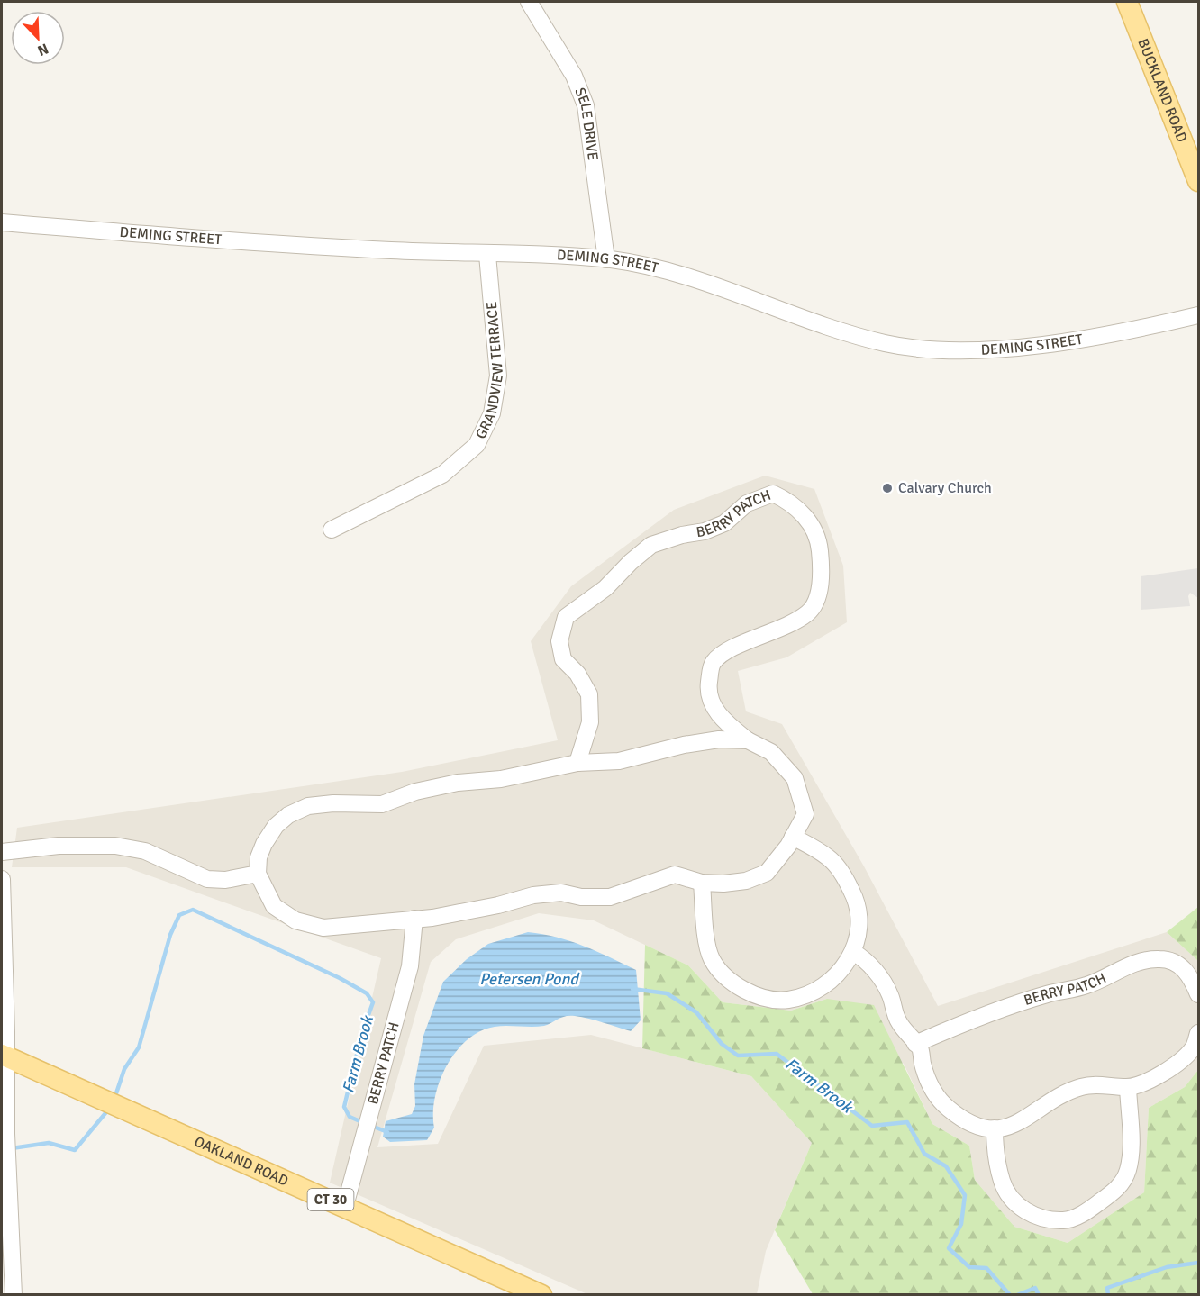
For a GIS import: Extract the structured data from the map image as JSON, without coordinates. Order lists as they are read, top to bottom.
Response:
{
  "streets": {
    "main road": ["BUCKLAND ROAD", "OAKLAND ROAD", "CT 30"],
    "street": [
      "SELE DRIVE",
      "DEMING STREET",
      "GRANDVIEW TERRACE",
      "BERRY PATCH"
    ]
  },
  "crossings": [
    ["SELE DRIVE", "DEMING STREET"],
    ["DEMING STREET", "GRANDVIEW TERRACE"],
    ["BERRY PATCH", "OAKLAND ROAD"]
  ],
  "water": ["Petersen Pond", "Farm Brook"],
  "places": ["Calvary Church"],
  "north": "bottom right"
}
